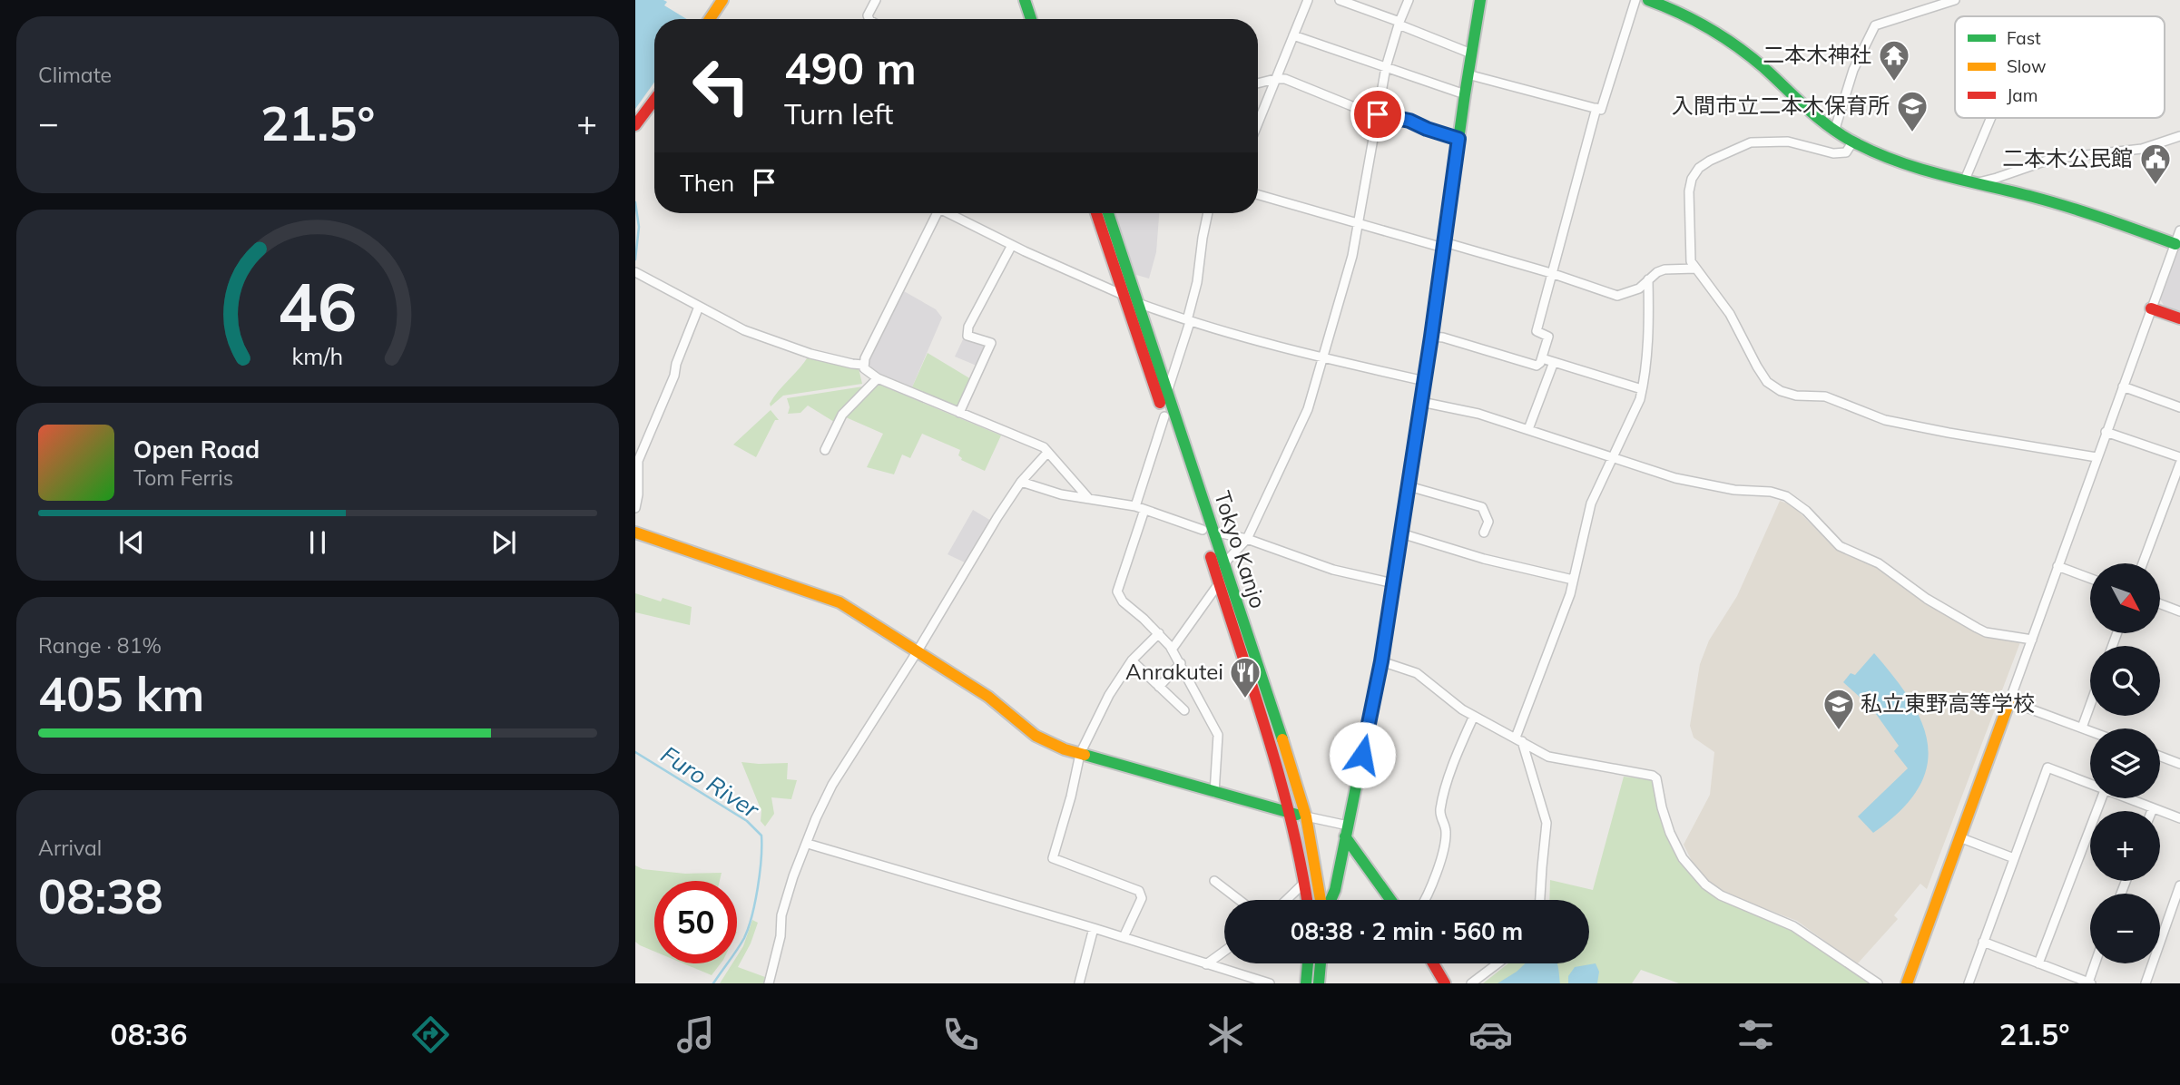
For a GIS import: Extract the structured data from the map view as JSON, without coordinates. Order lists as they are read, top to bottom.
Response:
{
  "streets": {
    "main road": ["Tokyo Kanjo"]
  },
  "water": ["Furo River"],
  "places": {
    "temple": ["二本木神社"],
    "school or university": ["入間市立二本木保育所", "私立東野高等学校"],
    "public building": ["二本木公民館"],
    "restaurant": ["Anrakutei"]
  },
  "legend": ["Fast", "Slow", "Jam"],
  "north": "bottom right",
  "page": {
    "tile": [
      "Climate",
      ["Range · 81%", "405 km"],
      ["Arrival", "08:38"]
    ],
    "turn": ["490 m", "Turn left"],
    "heat": ["−", "21.5°", "+"],
    "then": "Then",
    "song": ["Open Road", "Tom Ferris"],
    "map_buttons": ["+", "−"],
    "limit": "50",
    "trip": "08:38 · 2 min · 560 m",
    "tabs": ["08:36", "21.5°"],
    "gauge": ["46", "km/h"]
  }
}
